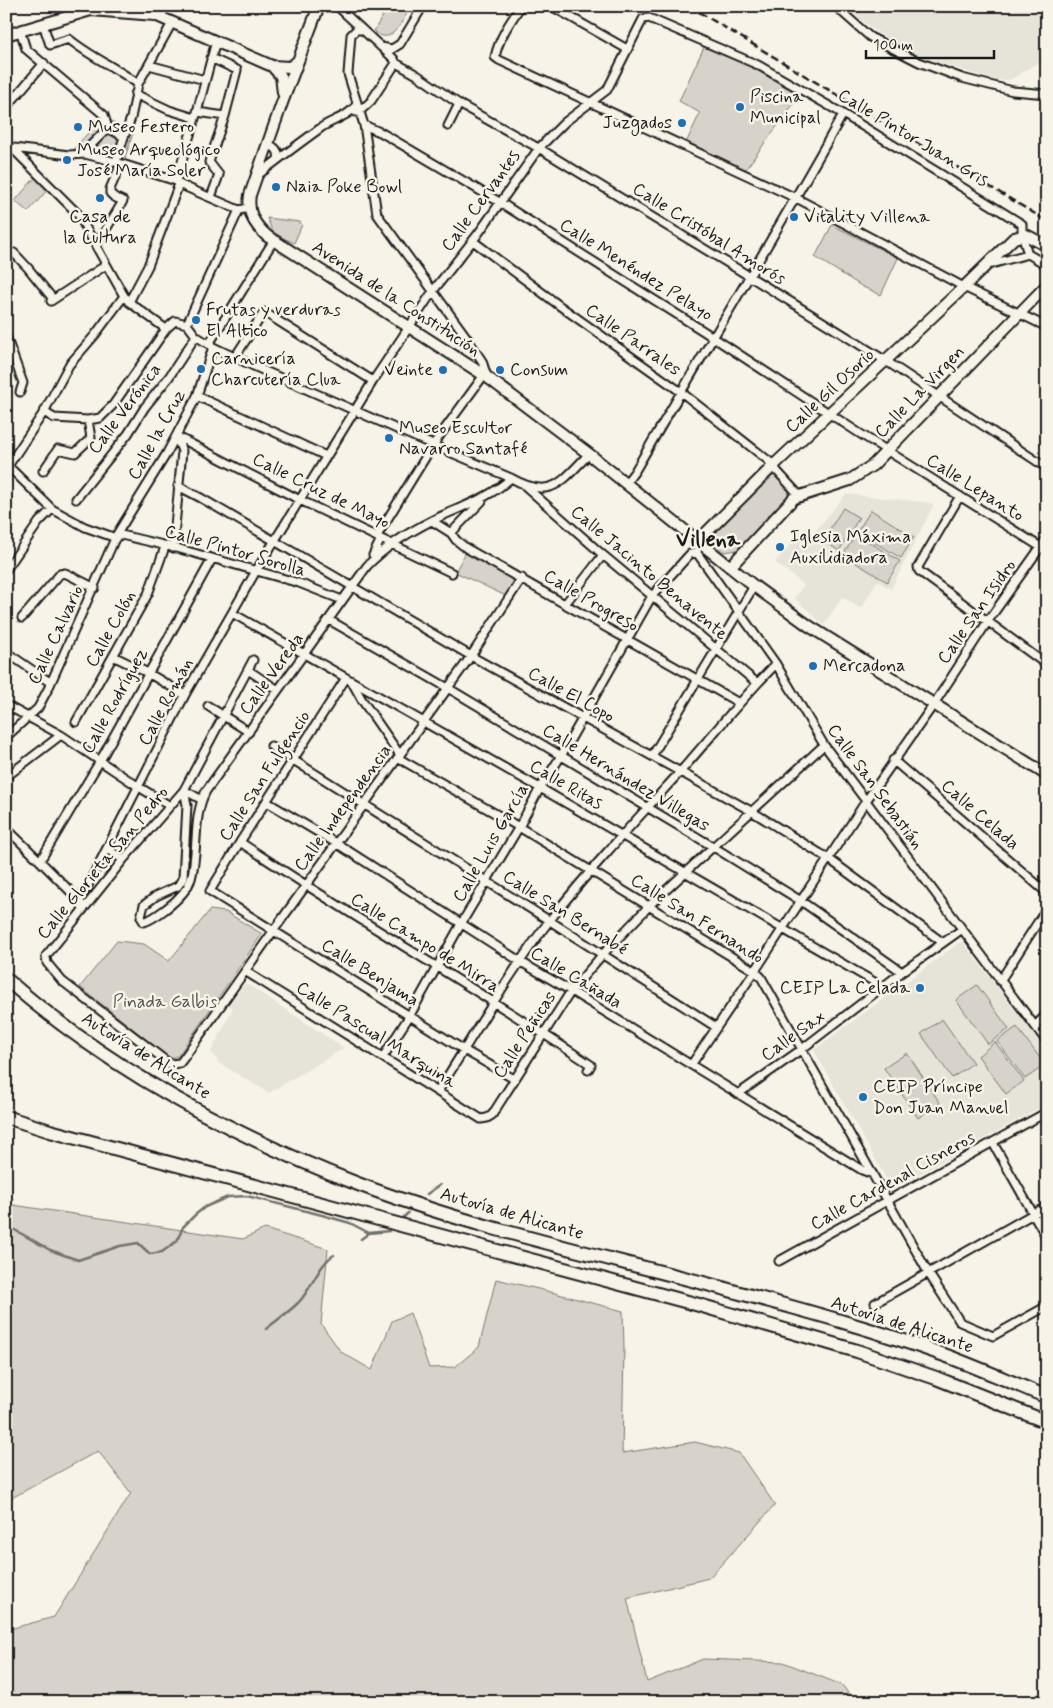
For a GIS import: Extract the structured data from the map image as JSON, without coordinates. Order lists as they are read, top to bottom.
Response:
{
  "streets": {
    "highway": ["Autovía de Alicante"],
    "street": [
      "Calle Pintor Juan Gris",
      "Calle Cervantes",
      "Calle Cristóbal Amorós",
      "Calle Menéndez Pelayo",
      "Avenida de la Constitución",
      "Calle Parrales",
      "Calle Gil Osorio",
      "Calle La Virgen",
      "Calle Verónica",
      "Calle la Cruz",
      "Calle Lepanto",
      "Calle Cruz de Mayo",
      "Calle Pintor Sorolla",
      "Calle Jacinto Benavente",
      "Calle Progreso",
      "Calle San Isidro",
      "Calle Colón",
      "Calle Calvario",
      "Calle Vereda",
      "Calle El Copo",
      "Calle Rodríguez",
      "Calle Román",
      "Calle San Fulgencio",
      "Calle Hernández Villegas",
      "Calle Ritas",
      "Calle San Sebastián",
      "Calle Independencia",
      "Calle Celada",
      "Calle Luis García",
      "Calle Glorieta San Pedro",
      "Calle San Bernabé",
      "Calle San Fernando",
      "Calle Campo de Mirra",
      "Calle Benjama",
      "Calle Cañada",
      "Calle Pascual Marquina",
      "Calle Peñicas",
      "Calle Sax",
      "Calle Cardenal Cisneros"
    ]
  },
  "crossings": [
    ["Calle Pintor Juan Gris", "Calle Cervantes"],
    ["Calle Pintor Juan Gris", "Calle Gil Osorio"],
    ["Calle Cervantes", "Calle Cristóbal Amorós"],
    ["Calle Cervantes", "Calle Menéndez Pelayo"],
    ["Calle Cervantes", "Avenida de la Constitución"],
    ["Calle Cervantes", "Calle Parrales"],
    ["Calle Cervantes", "Calle Jacinto Benavente"],
    ["Calle Cervantes", "Calle Román"],
    ["Calle Cristóbal Amorós", "Calle Gil Osorio"],
    ["Calle Cristóbal Amorós", "Calle La Virgen"],
    ["Calle Menéndez Pelayo", "Calle Gil Osorio"],
    ["Calle Menéndez Pelayo", "Calle La Virgen"],
    ["Calle Menéndez Pelayo", "Calle Lepanto"],
    ["Avenida de la Constitución", "Calle Gil Osorio"],
    ["Avenida de la Constitución", "Calle la Cruz"],
    ["Avenida de la Constitución", "Calle San Isidro"],
    ["Avenida de la Constitución", "Calle Vereda"],
    ["Calle Parrales", "Calle Gil Osorio"],
    ["Calle Parrales", "Calle La Virgen"],
    ["Calle La Virgen", "Calle Lepanto"],
    ["Calle Verónica", "Calle Jacinto Benavente"],
    ["Calle la Cruz", "Calle Cruz de Mayo"],
    ["Calle la Cruz", "Calle Pintor Sorolla"],
    ["Calle la Cruz", "Calle Jacinto Benavente"],
    ["Calle la Cruz", "Calle Colón"],
    ["Calle la Cruz", "Calle Calvario"],
    ["Calle Lepanto", "Calle San Isidro"],
    ["Calle Cruz de Mayo", "Calle Colón"],
    ["Calle Cruz de Mayo", "Calle Vereda"],
    ["Calle Cruz de Mayo", "Calle Román"],
    ["Calle Pintor Sorolla", "Calle Colón"],
    ["Calle Pintor Sorolla", "Calle Calvario"],
    ["Calle Pintor Sorolla", "Calle Vereda"],
    ["Calle Pintor Sorolla", "Calle Rodríguez"],
    ["Calle Pintor Sorolla", "Calle Román"],
    ["Calle Jacinto Benavente", "Calle Vereda"],
    ["Calle Jacinto Benavente", "Calle Luis García"],
    ["Calle Progreso", "Calle Vereda"],
    ["Calle Progreso", "Calle Independencia"],
    ["Calle Progreso", "Calle Luis García"],
    ["Calle San Isidro", "Calle El Copo"],
    ["Calle San Isidro", "Calle Hernández Villegas"],
    ["Calle San Isidro", "Calle Ritas"],
    ["Calle San Isidro", "Calle San Sebastián"],
    ["Calle San Isidro", "Calle Celada"],
    ["Calle San Isidro", "Calle San Bernabé"],
    ["Calle San Isidro", "Calle San Fernando"],
    ["Calle San Isidro", "Calle Cañada"],
    ["Calle Colón", "Calle El Copo"],
    ["Calle Vereda", "Calle El Copo"],
    ["Calle Vereda", "Calle Hernández Villegas"],
    ["Calle Vereda", "Calle Ritas"],
    ["Calle El Copo", "Calle Román"],
    ["Calle El Copo", "Calle Independencia"],
    ["Calle El Copo", "Calle Luis García"],
    ["Calle El Copo", "Calle Peñicas"],
    ["Calle El Copo", "Calle Sax"],
    ["Calle Román", "Calle Ritas"],
    ["Calle San Fulgencio", "Calle Ritas"],
    ["Calle San Fulgencio", "Calle San Bernabé"],
    ["Calle San Fulgencio", "Calle San Fernando"],
    ["Calle San Fulgencio", "Calle Campo de Mirra"],
    ["Calle San Fulgencio", "Calle Benjama"],
    ["Calle San Fulgencio", "Calle Cañada"],
    ["Calle Hernández Villegas", "Calle Independencia"],
    ["Calle Hernández Villegas", "Calle Luis García"],
    ["Calle Hernández Villegas", "Calle Peñicas"],
    ["Calle Hernández Villegas", "Calle Sax"],
    ["Calle Ritas", "Calle Independencia"],
    ["Calle Ritas", "Calle Luis García"],
    ["Calle Ritas", "Calle San Fernando"],
    ["Calle Ritas", "Calle Peñicas"],
    ["Calle Ritas", "Calle Sax"],
    ["Calle San Sebastián", "Calle Luis García"],
    ["Calle San Sebastián", "Calle Peñicas"],
    ["Calle San Sebastián", "Calle Sax"],
    ["Calle Independencia", "Calle Glorieta San Pedro"],
    ["Calle Independencia", "Calle San Bernabé"],
    ["Calle Independencia", "Calle San Fernando"],
    ["Calle Independencia", "Calle Campo de Mirra"],
    ["Calle Independencia", "Calle Benjama"],
    ["Calle Independencia", "Calle Cañada"],
    ["Calle Independencia", "Calle Pascual Marquina"],
    ["Calle Luis García", "Calle San Bernabé"],
    ["Calle Luis García", "Calle San Fernando"],
    ["Calle Luis García", "Calle Campo de Mirra"],
    ["Calle Luis García", "Calle Benjama"],
    ["Calle Luis García", "Calle Cañada"],
    ["Calle Luis García", "Calle Pascual Marquina"],
    ["Calle San Bernabé", "Calle Peñicas"],
    ["Calle San Fernando", "Calle Cañada"],
    ["Calle San Fernando", "Calle Peñicas"],
    ["Calle San Fernando", "Calle Sax"],
    ["Calle San Fernando", "Calle Cardenal Cisneros"],
    ["Calle Campo de Mirra", "Calle Peñicas"],
    ["Calle Benjama", "Calle Peñicas"],
    ["Calle Cañada", "Calle Peñicas"],
    ["Calle Cañada", "Calle Sax"],
    ["Calle Pascual Marquina", "Calle Peñicas"]
  ],
  "districts": ["Villena"],
  "parks": ["Pinada Galbis"],
  "places": [
    "Piscina Municipal",
    "Juzgados",
    "Museo Festero",
    "Museo Arqueológico José María Soler",
    "Naia Poke Bowl",
    "Casa de la Cultura",
    "Vitality Villena",
    "Frutas y verduras El Altico",
    "Carnicería Charcutería Clua",
    "Veinte",
    "Consum",
    "Museo Escultor Navarro Santafé",
    "Iglesia Máxima Auxilidiadora",
    "Mercadona",
    "CEIP La Celada",
    "CEIP Príncipe Don Juan Manuel"
  ],
  "scale_bar": "100 m"
}
